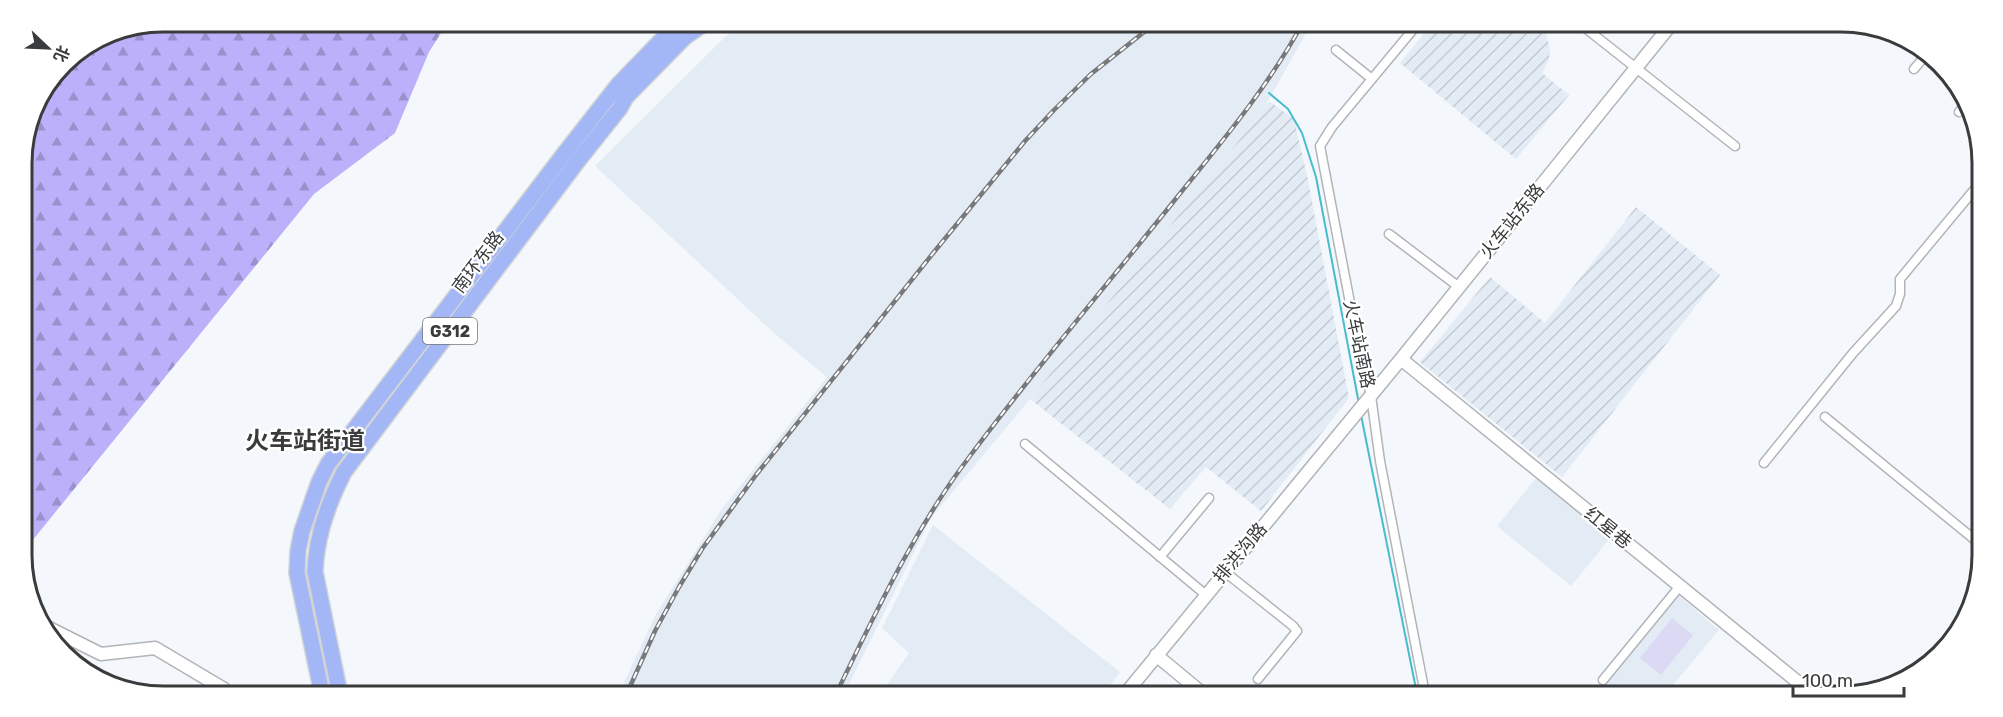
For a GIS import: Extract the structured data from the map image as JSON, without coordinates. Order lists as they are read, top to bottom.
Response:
{
  "streets": {
    "highway": ["南环东路", "G312"],
    "main road": ["火车站东路", "红星巷", "排洪沟路"],
    "street": ["火车站南路"]
  },
  "crossings": [
    ["火车站东路", "火车站南路"],
    ["火车站东路", "红星巷"],
    ["火车站东路", "排洪沟路"]
  ],
  "districts": ["火车站街道"],
  "scale_bar": "100 m",
  "north": "bottom right"
}
